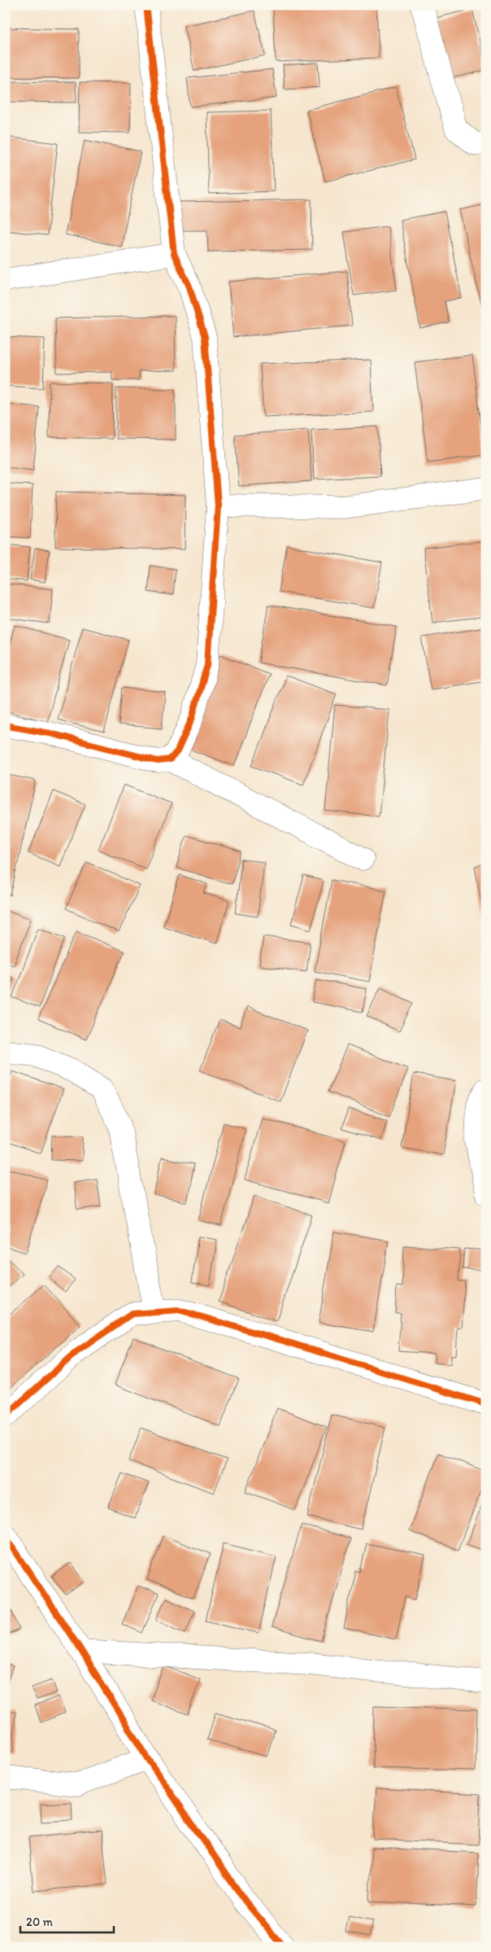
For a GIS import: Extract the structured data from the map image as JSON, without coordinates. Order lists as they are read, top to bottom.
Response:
{
  "scale_bar": "20 m"
}
